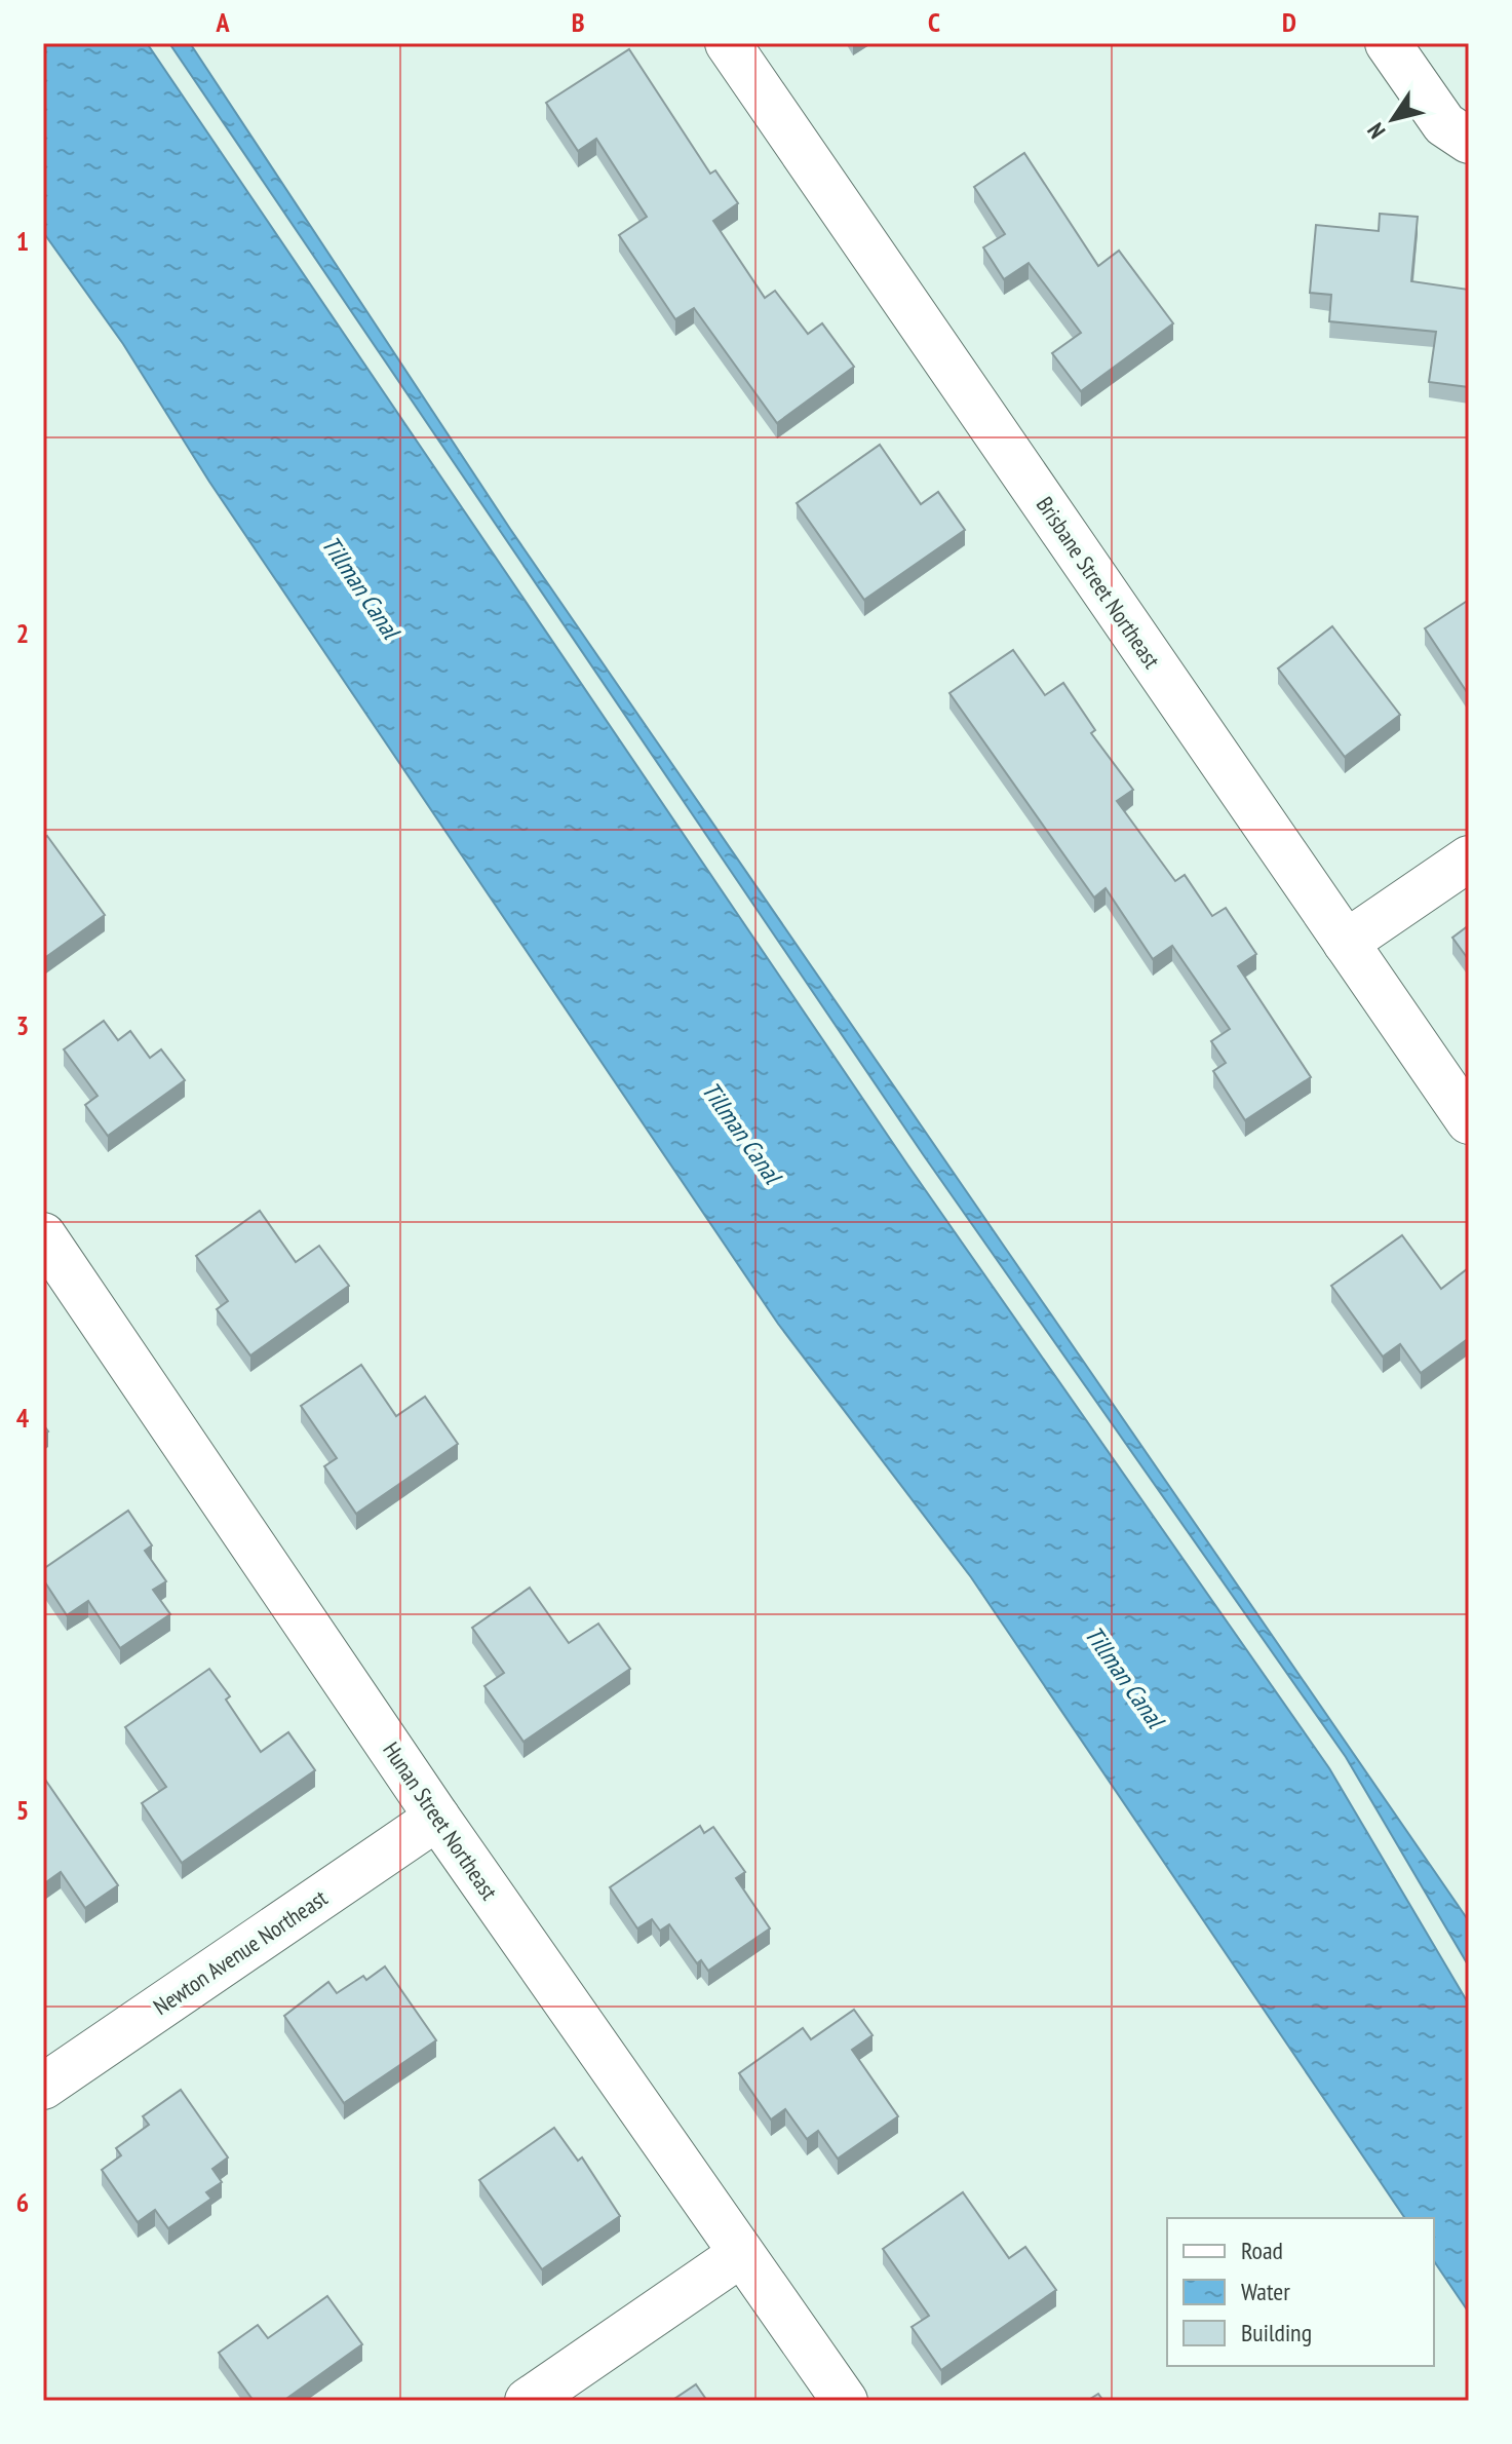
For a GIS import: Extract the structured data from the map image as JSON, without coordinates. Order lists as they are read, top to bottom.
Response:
{
  "streets": {
    "street": ["Brisbane Street Northeast", "Hunan Street Northeast", "Newton Avenue Northeast"]
  },
  "crossings": [
    ["Hunan Street Northeast", "Newton Avenue Northeast"]
  ],
  "water": ["Tillman Canal"],
  "legend": ["Road", "Water", "Building"],
  "north": "bottom left",
  "grid": {
    "columns": [
      "A",
      "B",
      "C",
      "D"
    ],
    "rows": [
      "1",
      "2",
      "3",
      "4",
      "5",
      "6"
    ]
  }
}
